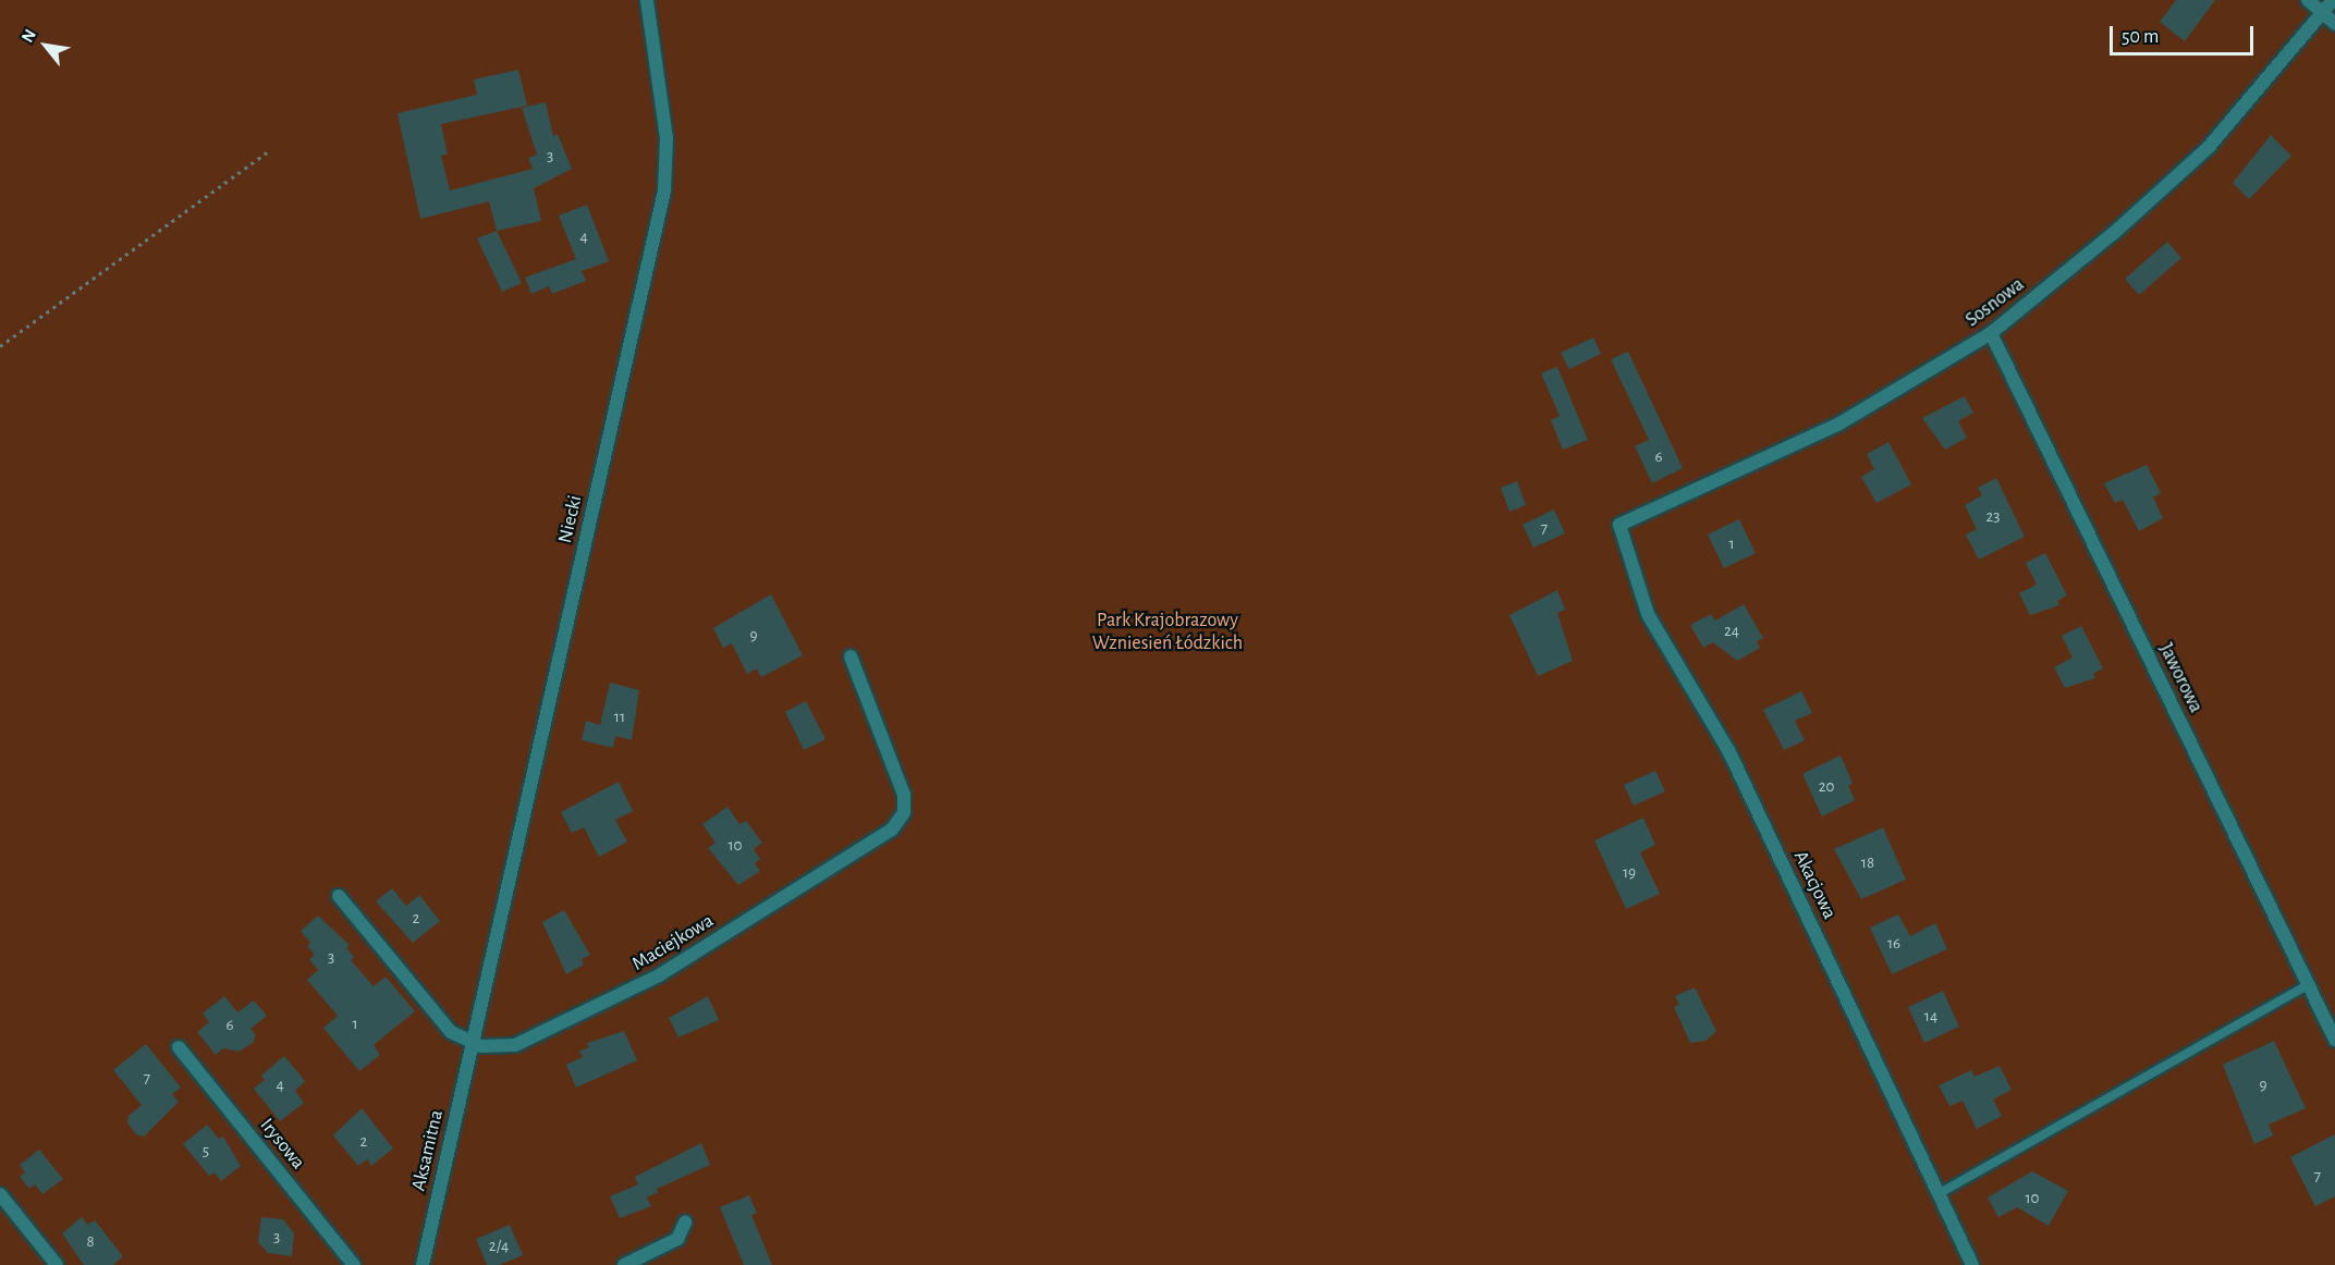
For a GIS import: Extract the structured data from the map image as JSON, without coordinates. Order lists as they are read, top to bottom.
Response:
{
  "streets": {
    "street": [
      "Sosnowa",
      "Niecki",
      "Jaworowa",
      "Akacjowa",
      "Maciejkowa",
      "Irysowa",
      "Aksamitna"
    ]
  },
  "crossings": [
    ["Sosnowa", "Jaworowa"],
    ["Sosnowa", "Akacjowa"],
    ["Niecki", "Maciejkowa"],
    ["Niecki", "Aksamitna"],
    ["Maciejkowa", "Aksamitna"]
  ],
  "parks": ["Park Krajobrazowy Wzniesień Łódzkich"],
  "house_numbers": [
    "3",
    "4",
    "6",
    "23",
    "7",
    "1",
    "24",
    "9",
    "11",
    "20",
    "10",
    "18",
    "19",
    "2",
    "16",
    "3",
    "14",
    "1",
    "6",
    "7",
    "4",
    "9",
    "2",
    "5",
    "7",
    "10",
    "3",
    "8",
    "2/4"
  ],
  "scale_bar": "50 m",
  "north": "top left"
}
